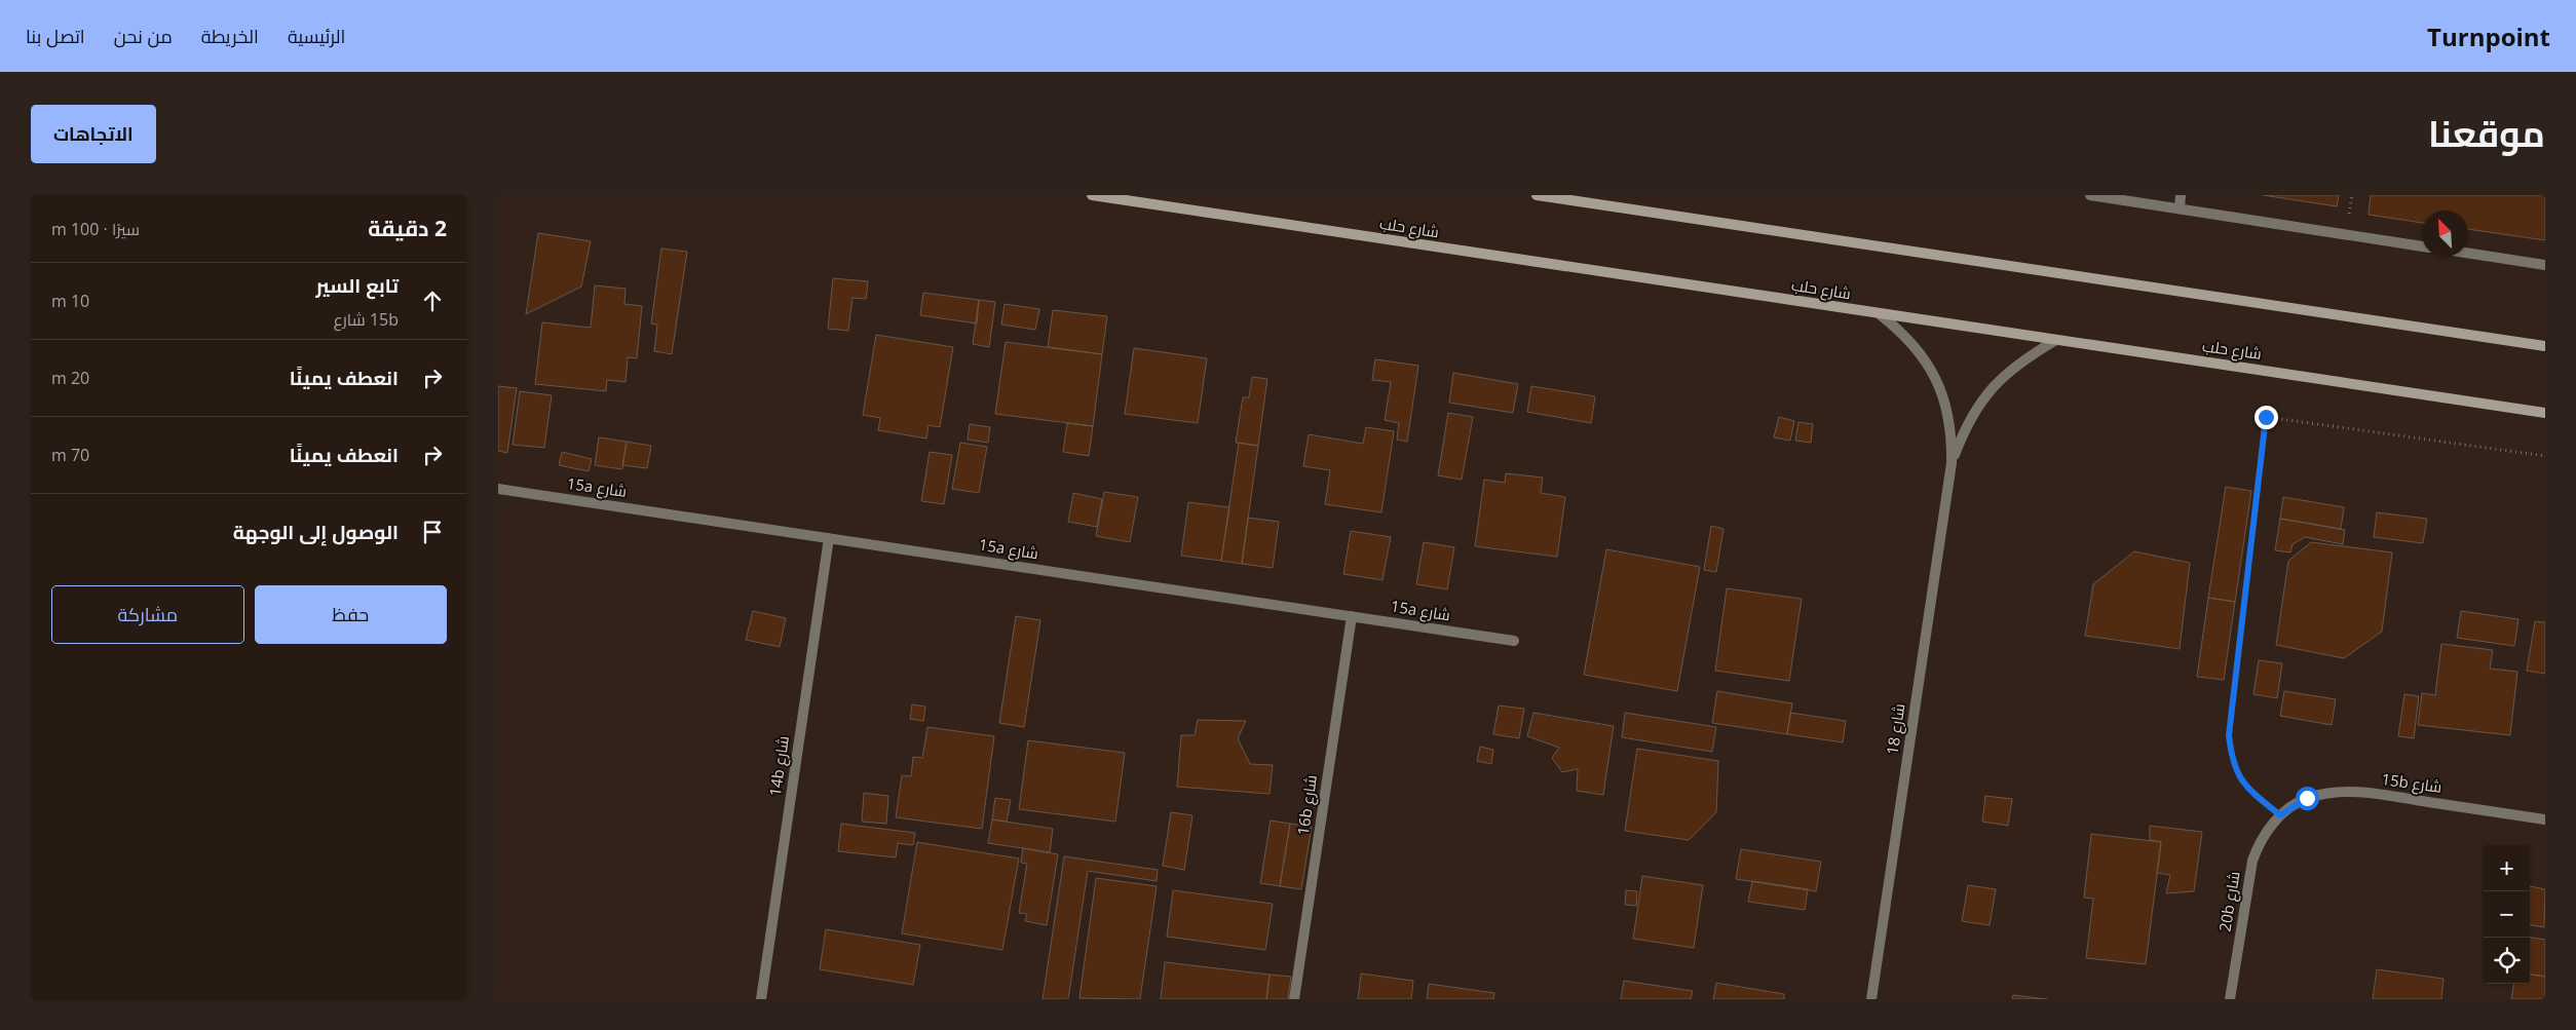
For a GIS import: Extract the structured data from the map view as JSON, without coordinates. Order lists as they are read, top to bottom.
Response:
{
  "streets": {
    "street": [
      "شارع حلب",
      "15a شارع",
      "شارع 18",
      "14b شارع",
      "15b شارع",
      "16b شارع",
      "20b شارع"
    ]
  },
  "crossings": [
    ["شارع حلب", "شارع 18"],
    ["15a شارع", "14b شارع"],
    ["15a شارع", "16b شارع"],
    ["15b شارع", "20b شارع"]
  ],
  "north": "top left",
  "page": {
    "header": "Turnpoint",
    "nav": [
      "الرئيسية",
      "الخريطة",
      "من نحن",
      "اتصل بنا"
    ],
    "title": "موقعنا",
    "buttons": [
      "الاتجاهات",
      ["حفظ", "مشاركة"]
    ],
    "heading": ["2 دقيقة", "سيرًا · 100 m"],
    "list": [
      ["تابع السير", "15b شارع", "10 m"],
      ["انعطف يمينًا", "20 m"],
      ["انعطف يمينًا", "70 m"],
      "الوصول إلى الوجهة"
    ],
    "map_buttons": ["+", "−"]
  }
}
